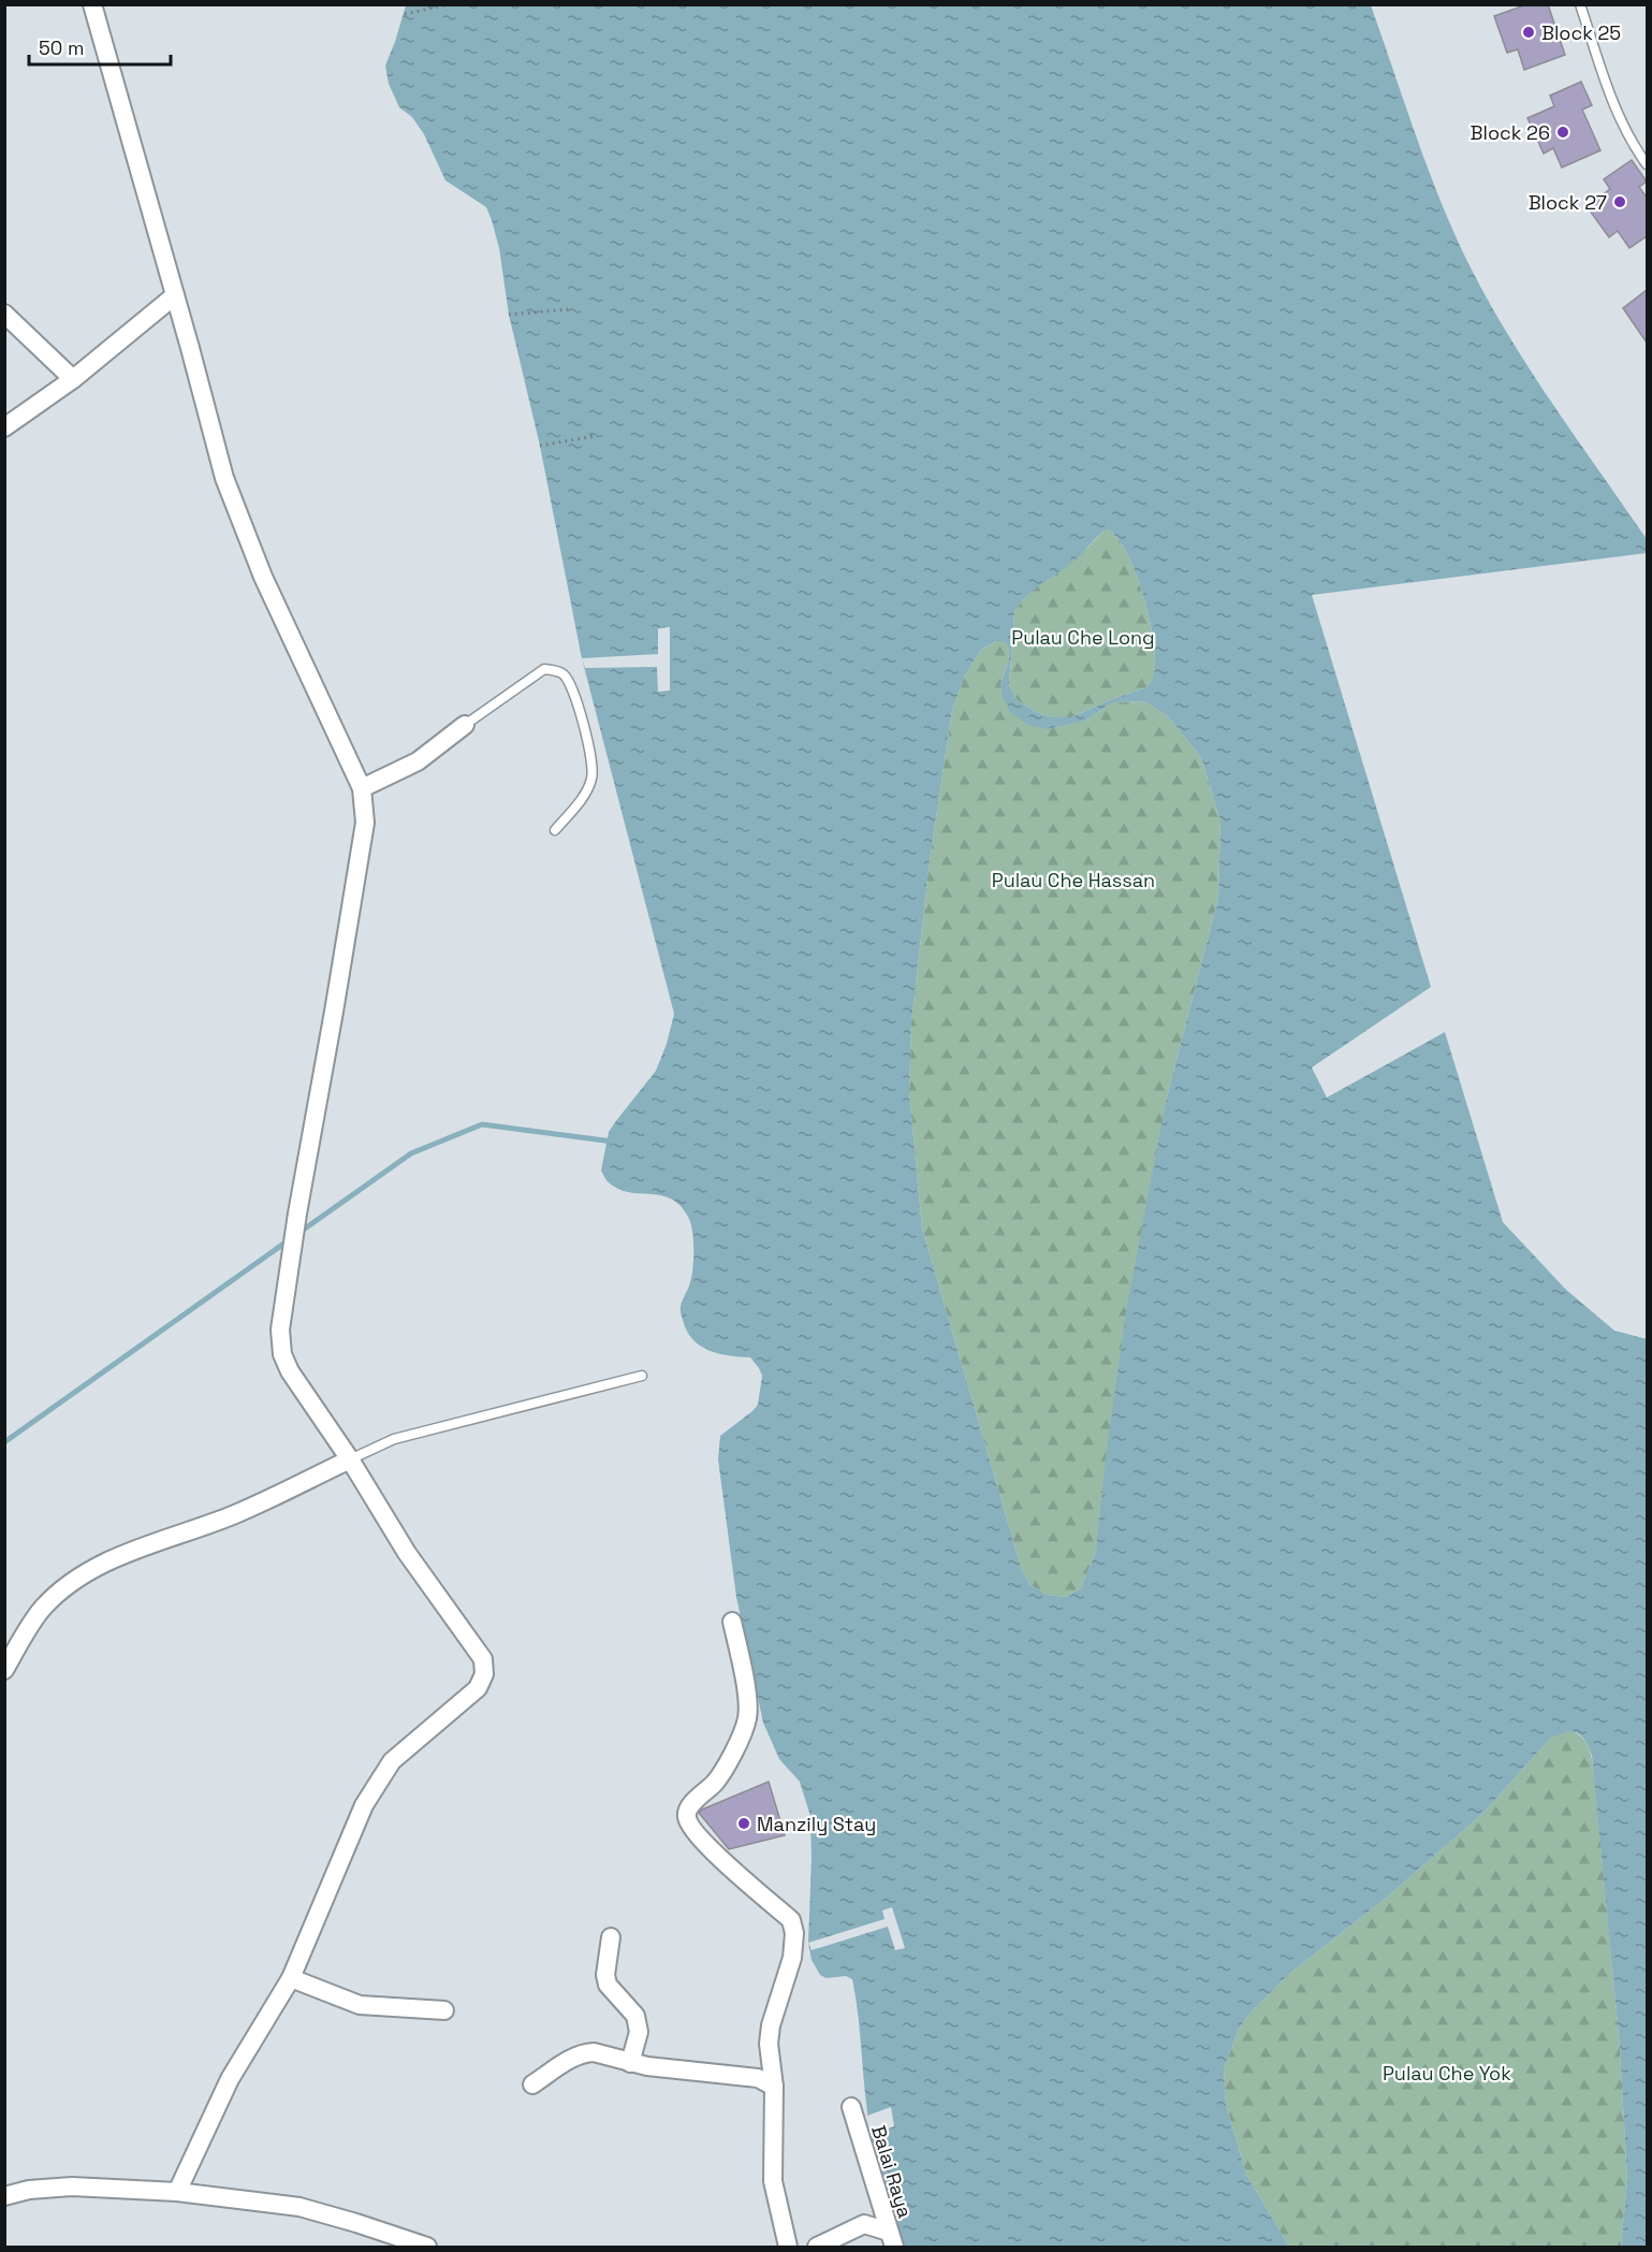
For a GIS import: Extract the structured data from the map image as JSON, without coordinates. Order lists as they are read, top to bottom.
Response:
{
  "streets": {
    "street": ["Balai Raya"]
  },
  "parks": ["Pulau Che Long", "Pulau Che Hassan", "Pulau Che Yok"],
  "places": [
    "Block 25",
    "Block 26",
    "Block 27",
    "Manzily Stay"
  ],
  "scale_bar": "50 m"
}
